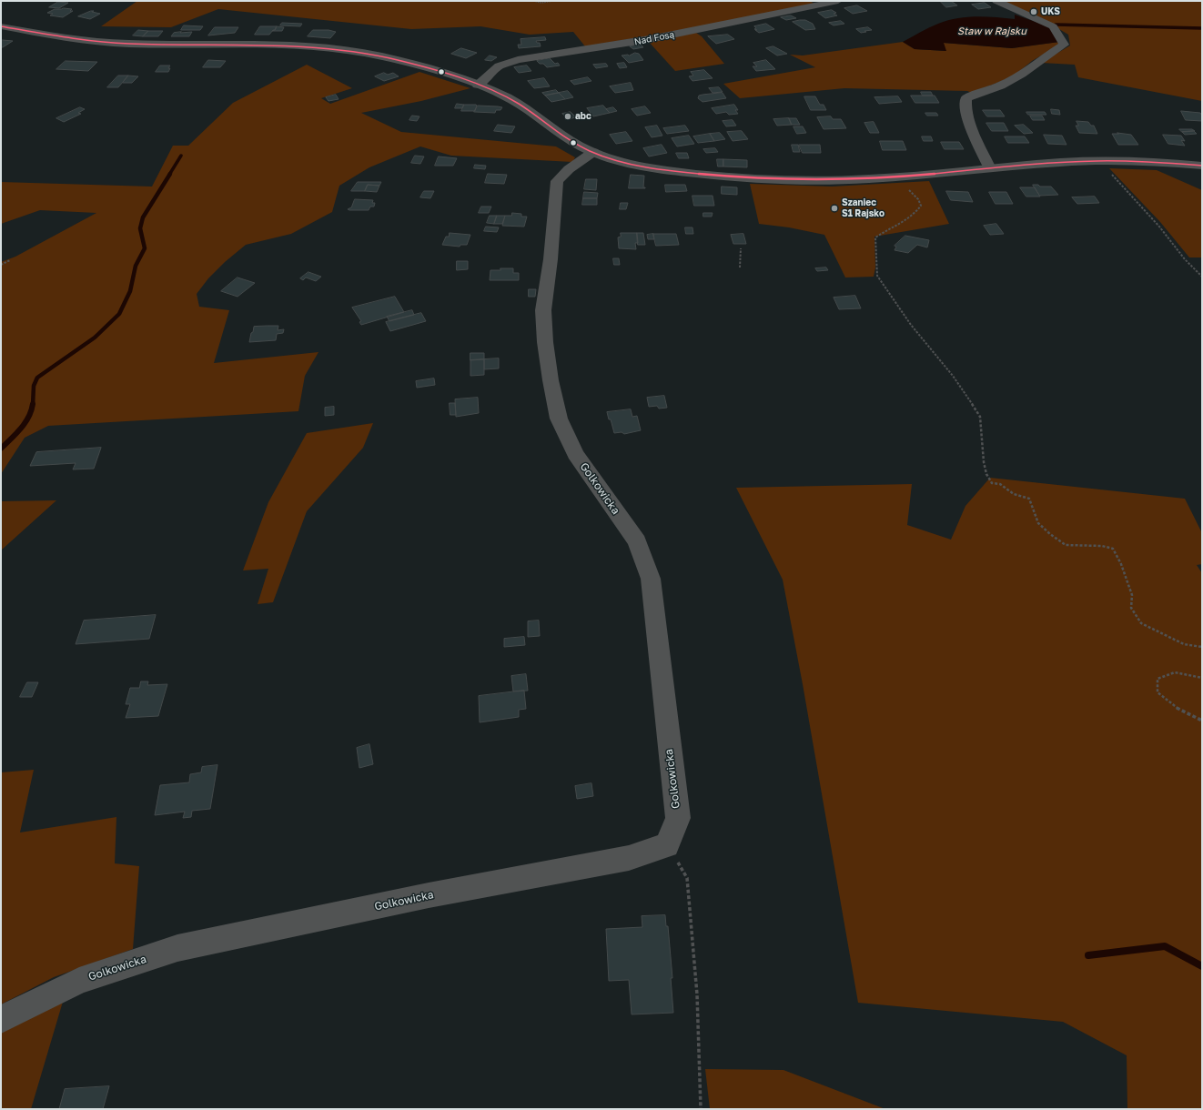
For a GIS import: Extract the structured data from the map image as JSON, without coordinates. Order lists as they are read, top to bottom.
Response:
{
  "streets": {
    "street": ["Nad Fosą", "Golkowicka"]
  },
  "water": ["Staw w Rajsku"],
  "places": ["UKS", "abc", "Szaniec S1 Rajsko"]
}
